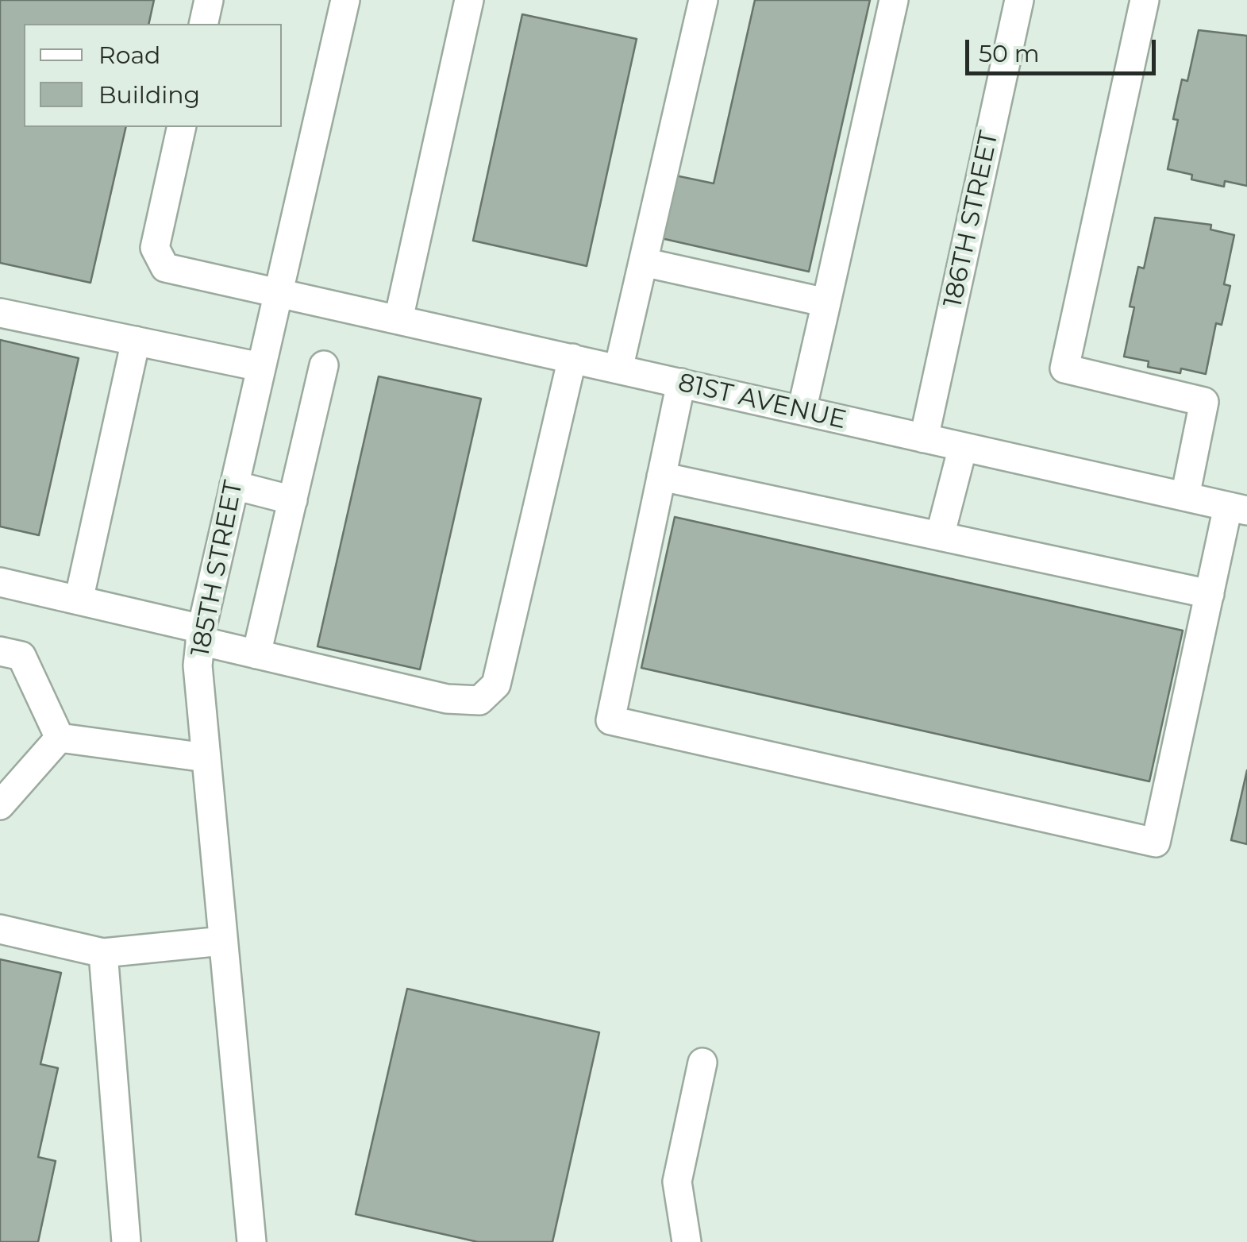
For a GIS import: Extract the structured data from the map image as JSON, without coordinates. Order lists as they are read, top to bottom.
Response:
{
  "streets": {
    "street": ["186TH STREET", "81ST AVENUE", "185TH STREET"]
  },
  "crossings": [
    ["186TH STREET", "81ST AVENUE"],
    ["81ST AVENUE", "185TH STREET"]
  ],
  "legend": ["Road", "Building"],
  "scale_bar": "50 m"
}
